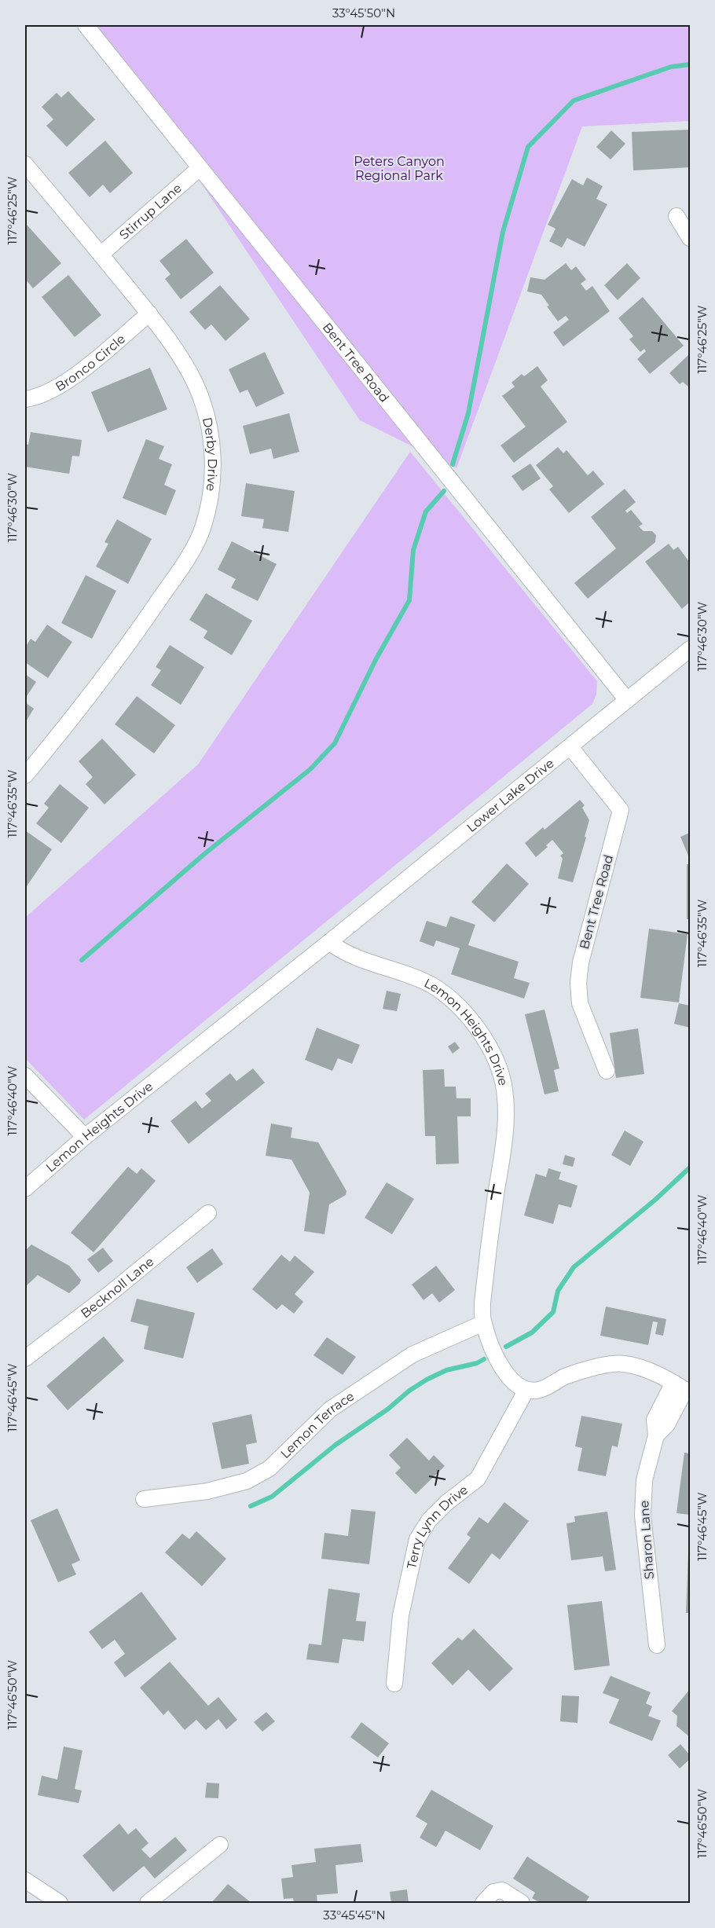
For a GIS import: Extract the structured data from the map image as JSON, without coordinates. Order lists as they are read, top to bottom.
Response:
{
  "streets": {
    "street": [
      "Stirrup Lane",
      "Bronco Circle",
      "Bent Tree Road",
      "Derby Drive",
      "Lower Lake Drive",
      "Lemon Heights Drive",
      "Becknoll Lane",
      "Lemon Terrace",
      "Terry Lynn Drive",
      "Sharon Lane"
    ]
  },
  "crossings": [
    ["Stirrup Lane", "Bent Tree Road"],
    ["Stirrup Lane", "Derby Drive"],
    ["Bronco Circle", "Derby Drive"],
    ["Bent Tree Road", "Lower Lake Drive"],
    ["Lower Lake Drive", "Lemon Heights Drive"],
    ["Lemon Heights Drive", "Lemon Terrace"],
    ["Lemon Heights Drive", "Terry Lynn Drive"]
  ],
  "parks": ["Peters Canyon Regional Park"],
  "coordinates": [
    "33°45'50\"N",
    "117°46'25\"W",
    "117°46'30\"W",
    "117°46'35\"W",
    "117°46'40\"W",
    "117°46'45\"W",
    "117°46'50\"W",
    "33°45'45\"N"
  ]
}
